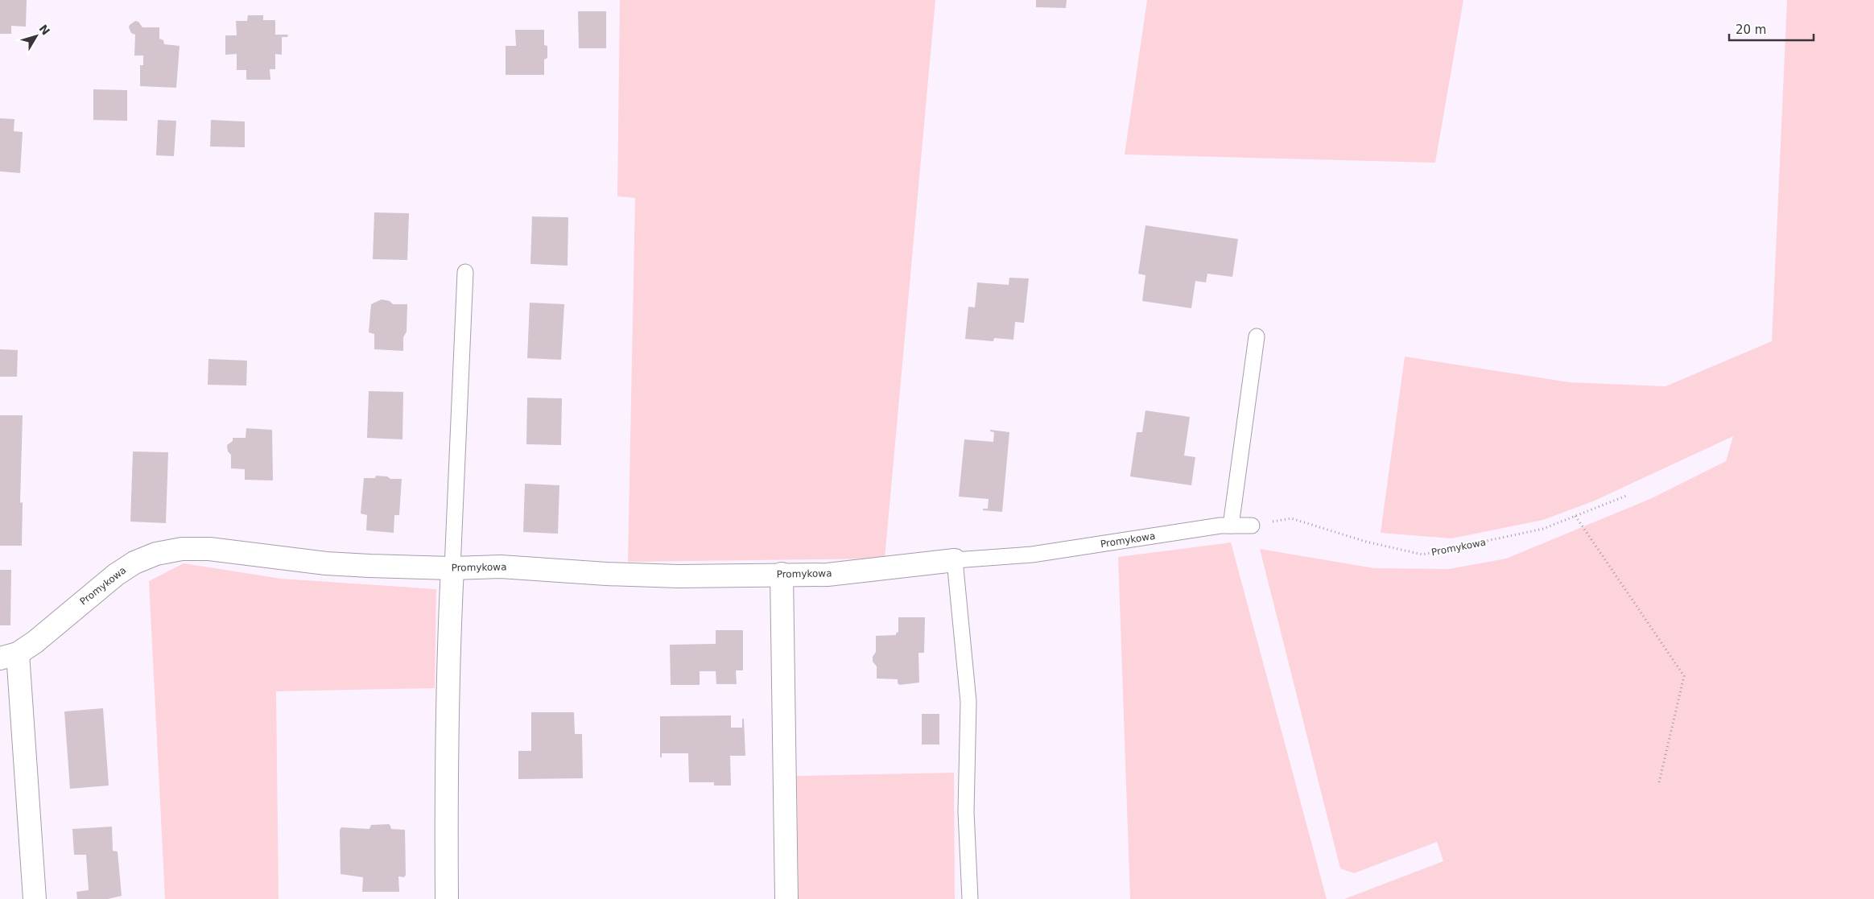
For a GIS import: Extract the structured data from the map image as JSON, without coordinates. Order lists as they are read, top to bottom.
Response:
{
  "streets": {
    "street": ["Promykowa"]
  },
  "scale_bar": "20 m",
  "north": "top right"
}
